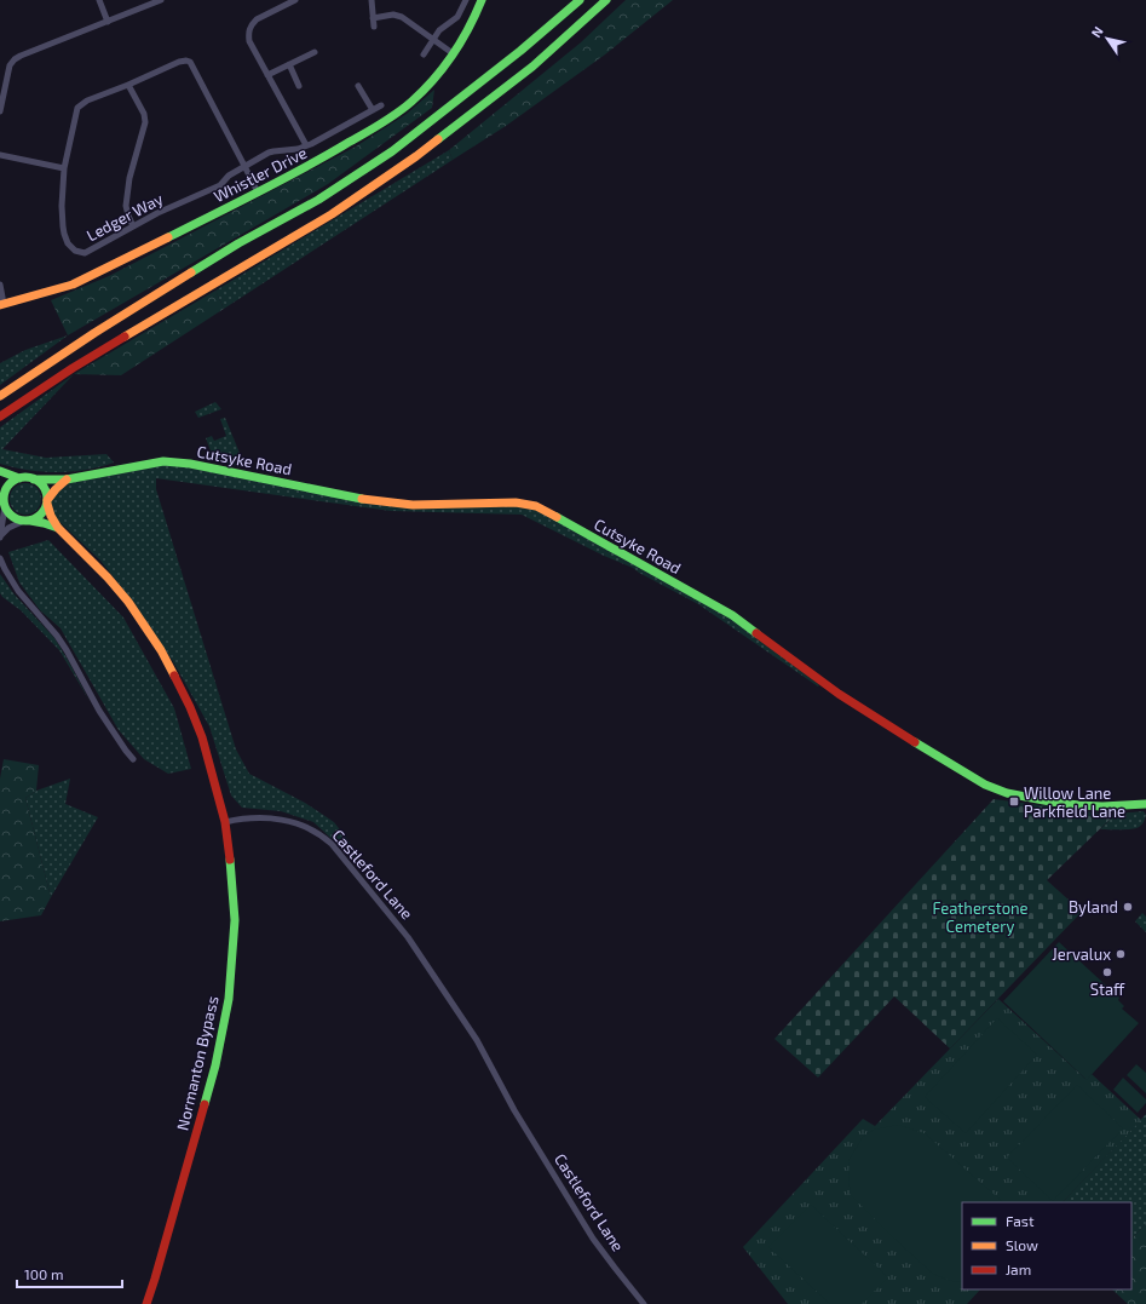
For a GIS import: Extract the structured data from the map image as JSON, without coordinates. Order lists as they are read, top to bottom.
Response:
{
  "streets": {
    "main road": ["Whistler Drive", "Cutsyke Road", "Normanton Bypass"],
    "street": ["Ledger Way", "Castleford Lane"]
  },
  "crossings": [
    ["Castleford Lane", "Normanton Bypass"]
  ],
  "parks": ["Featherstone Cemetery"],
  "places": {
    "transit": ["Willow Lane Parkfield Lane"],
    "other": ["Byland", "Jervalux", "Staff"]
  },
  "legend": ["Fast", "Slow", "Jam"],
  "scale_bar": "100 m",
  "north": "top left"
}
